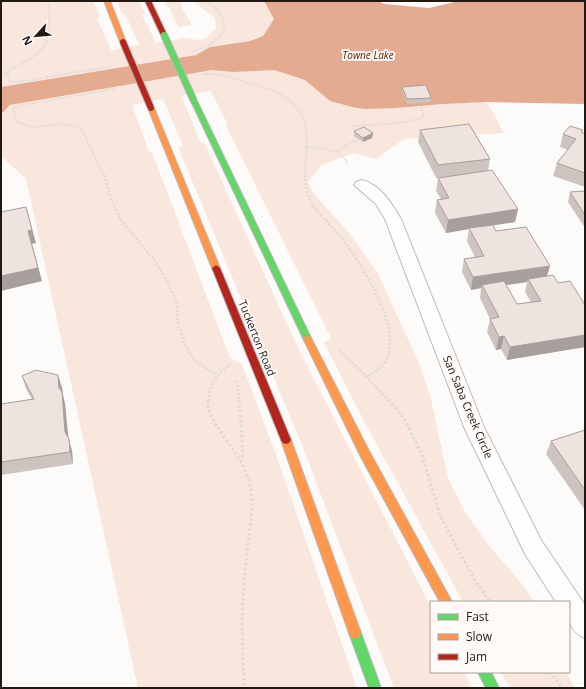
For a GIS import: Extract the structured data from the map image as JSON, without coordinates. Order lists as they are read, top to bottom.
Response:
{
  "streets": {
    "main road": ["Tuckerton Road"],
    "street": ["San Saba Creek Circle"]
  },
  "water": ["Towne Lake"],
  "legend": ["Fast", "Slow", "Jam"],
  "north": "bottom left"
}
